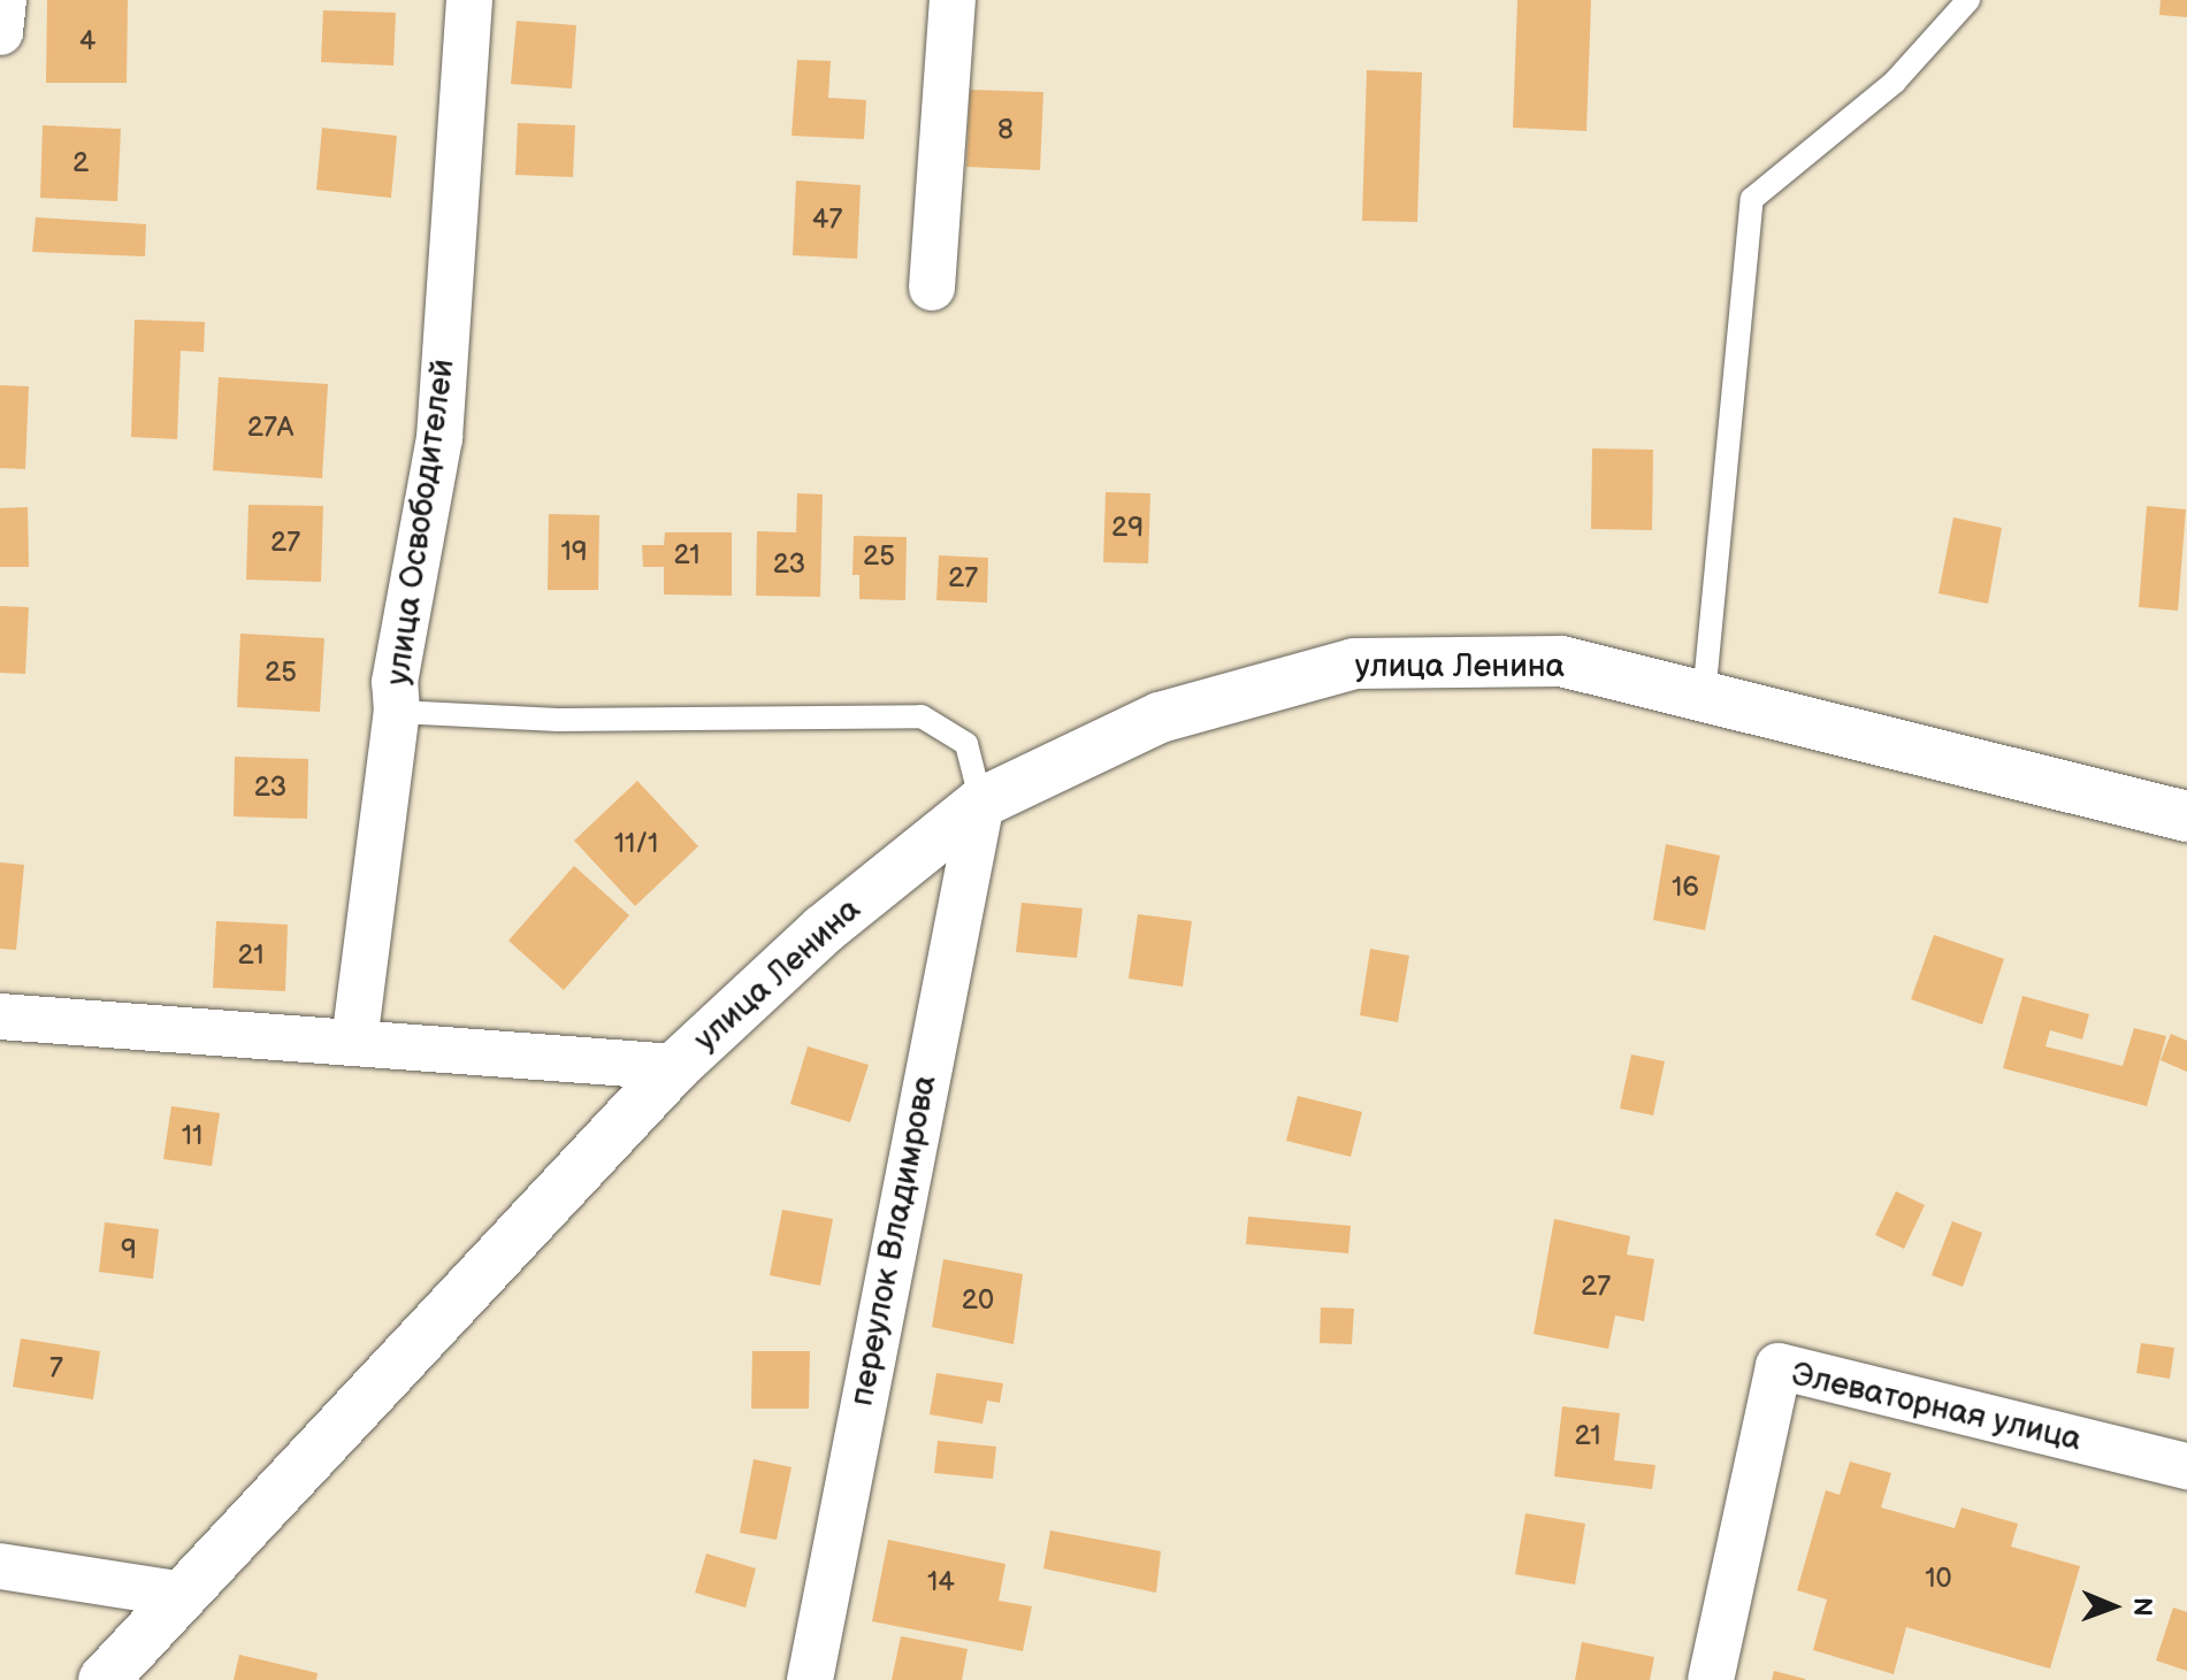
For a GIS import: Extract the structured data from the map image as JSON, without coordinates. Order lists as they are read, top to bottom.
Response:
{
  "streets": {
    "main road": ["улица Ленина"],
    "street": ["улица Освободителей", "переулок Владимрова", "Элеваторная улица"]
  },
  "crossings": [
    ["улица Освободителей", "улица Ленина"],
    ["улица Ленина", "переулок Владимрова"]
  ],
  "house_numbers": [
    "4",
    "8",
    "2",
    "47",
    "27А",
    "29",
    "27",
    "19",
    "21",
    "25",
    "23",
    "27",
    "25",
    "23",
    "11/1",
    "16",
    "21",
    "11",
    "9",
    "27",
    "20",
    "7",
    "21",
    "10",
    "14"
  ],
  "north": "right"
}
